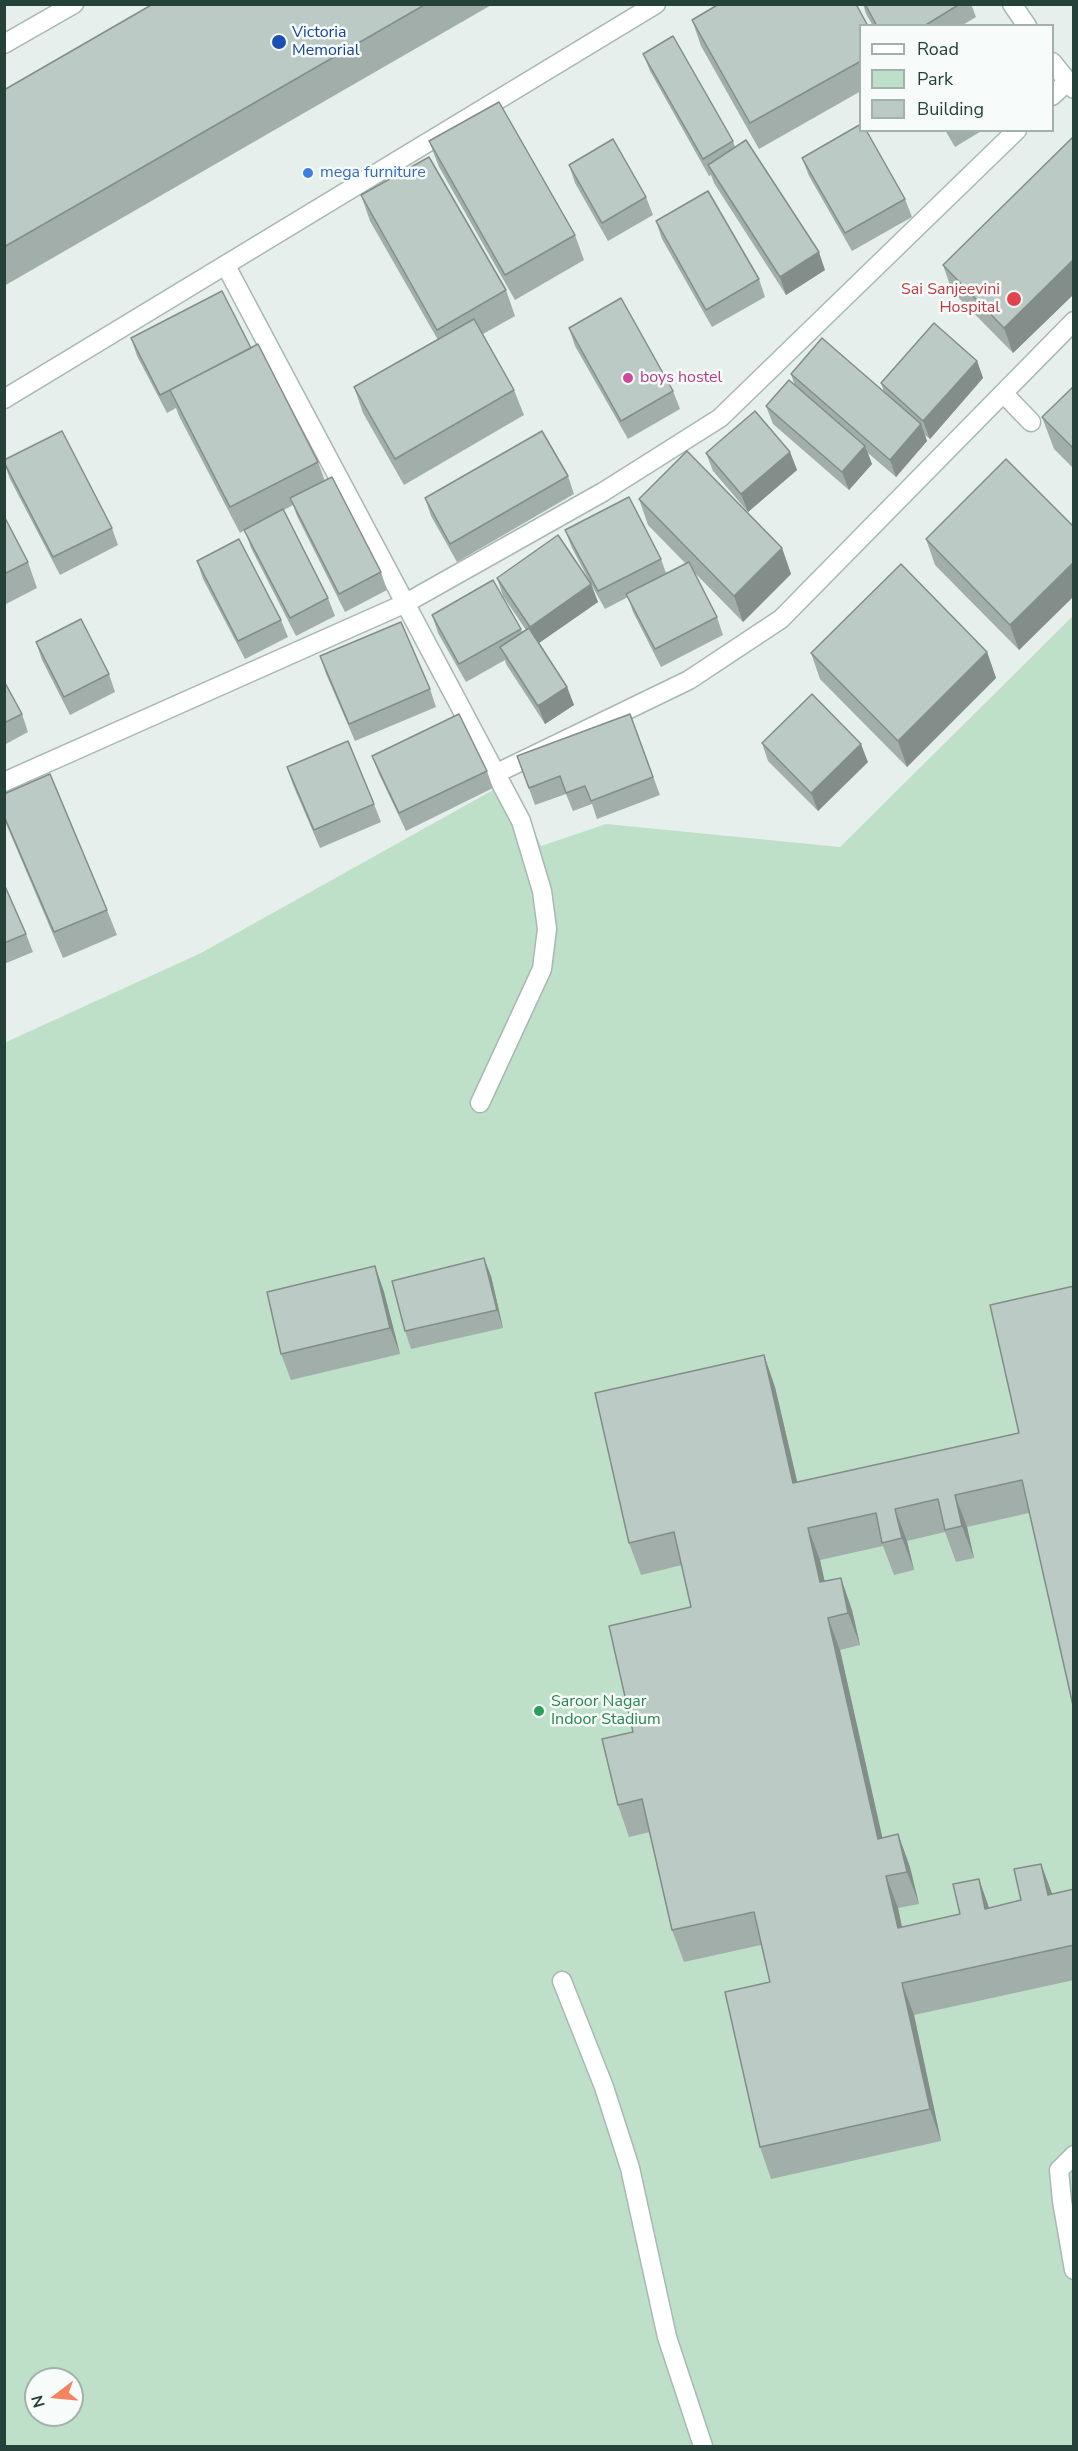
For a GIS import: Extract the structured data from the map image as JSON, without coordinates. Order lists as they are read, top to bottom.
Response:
{
  "places": [
    "Victoria Memorial",
    "mega furniture",
    "Sai Sanjeevini Hospital",
    "boys hostel",
    "Saroor Nagar Indoor Stadium"
  ],
  "legend": ["Road", "Park", "Building"],
  "north": "left"
}
